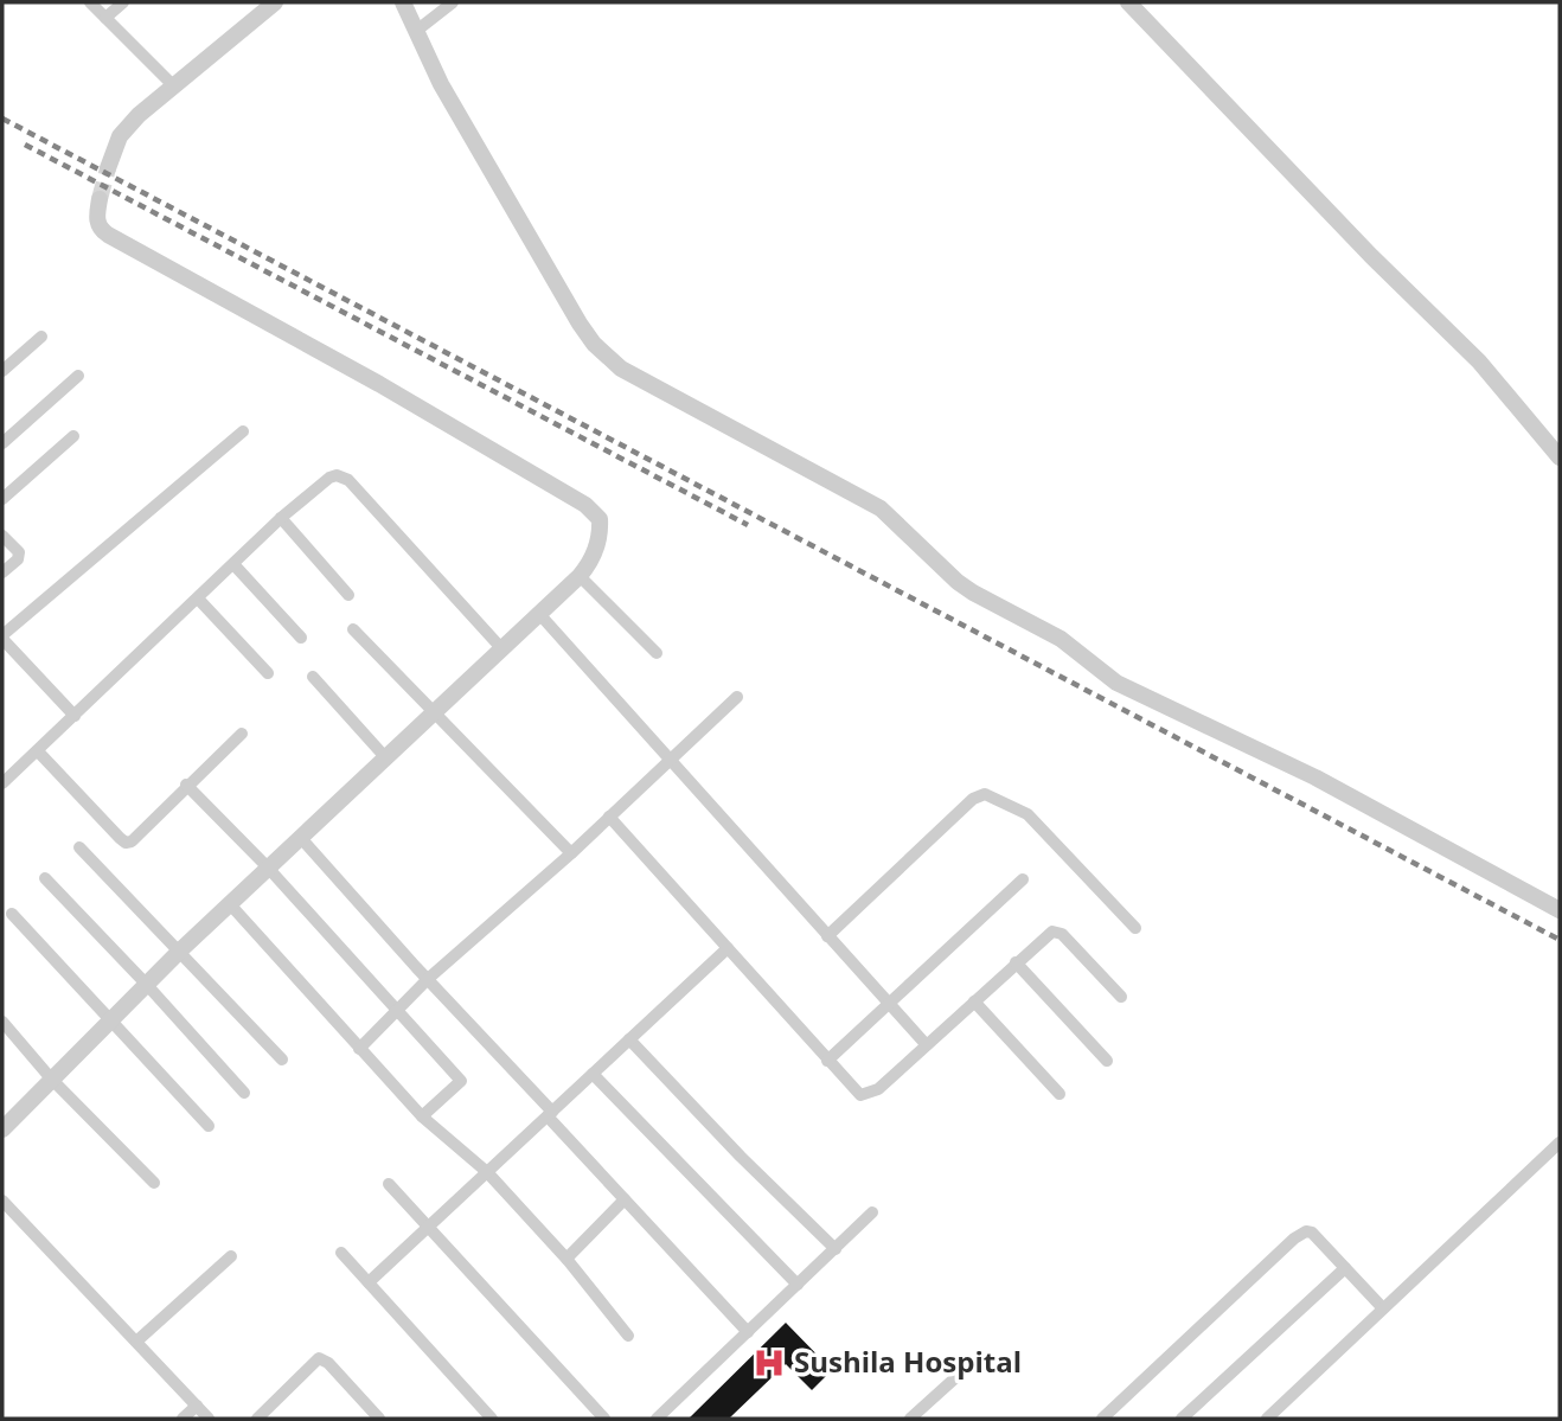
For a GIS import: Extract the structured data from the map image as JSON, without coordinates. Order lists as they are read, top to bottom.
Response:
{
  "places": {
    "hospital": ["Sushila Hospital"]
  }
}
